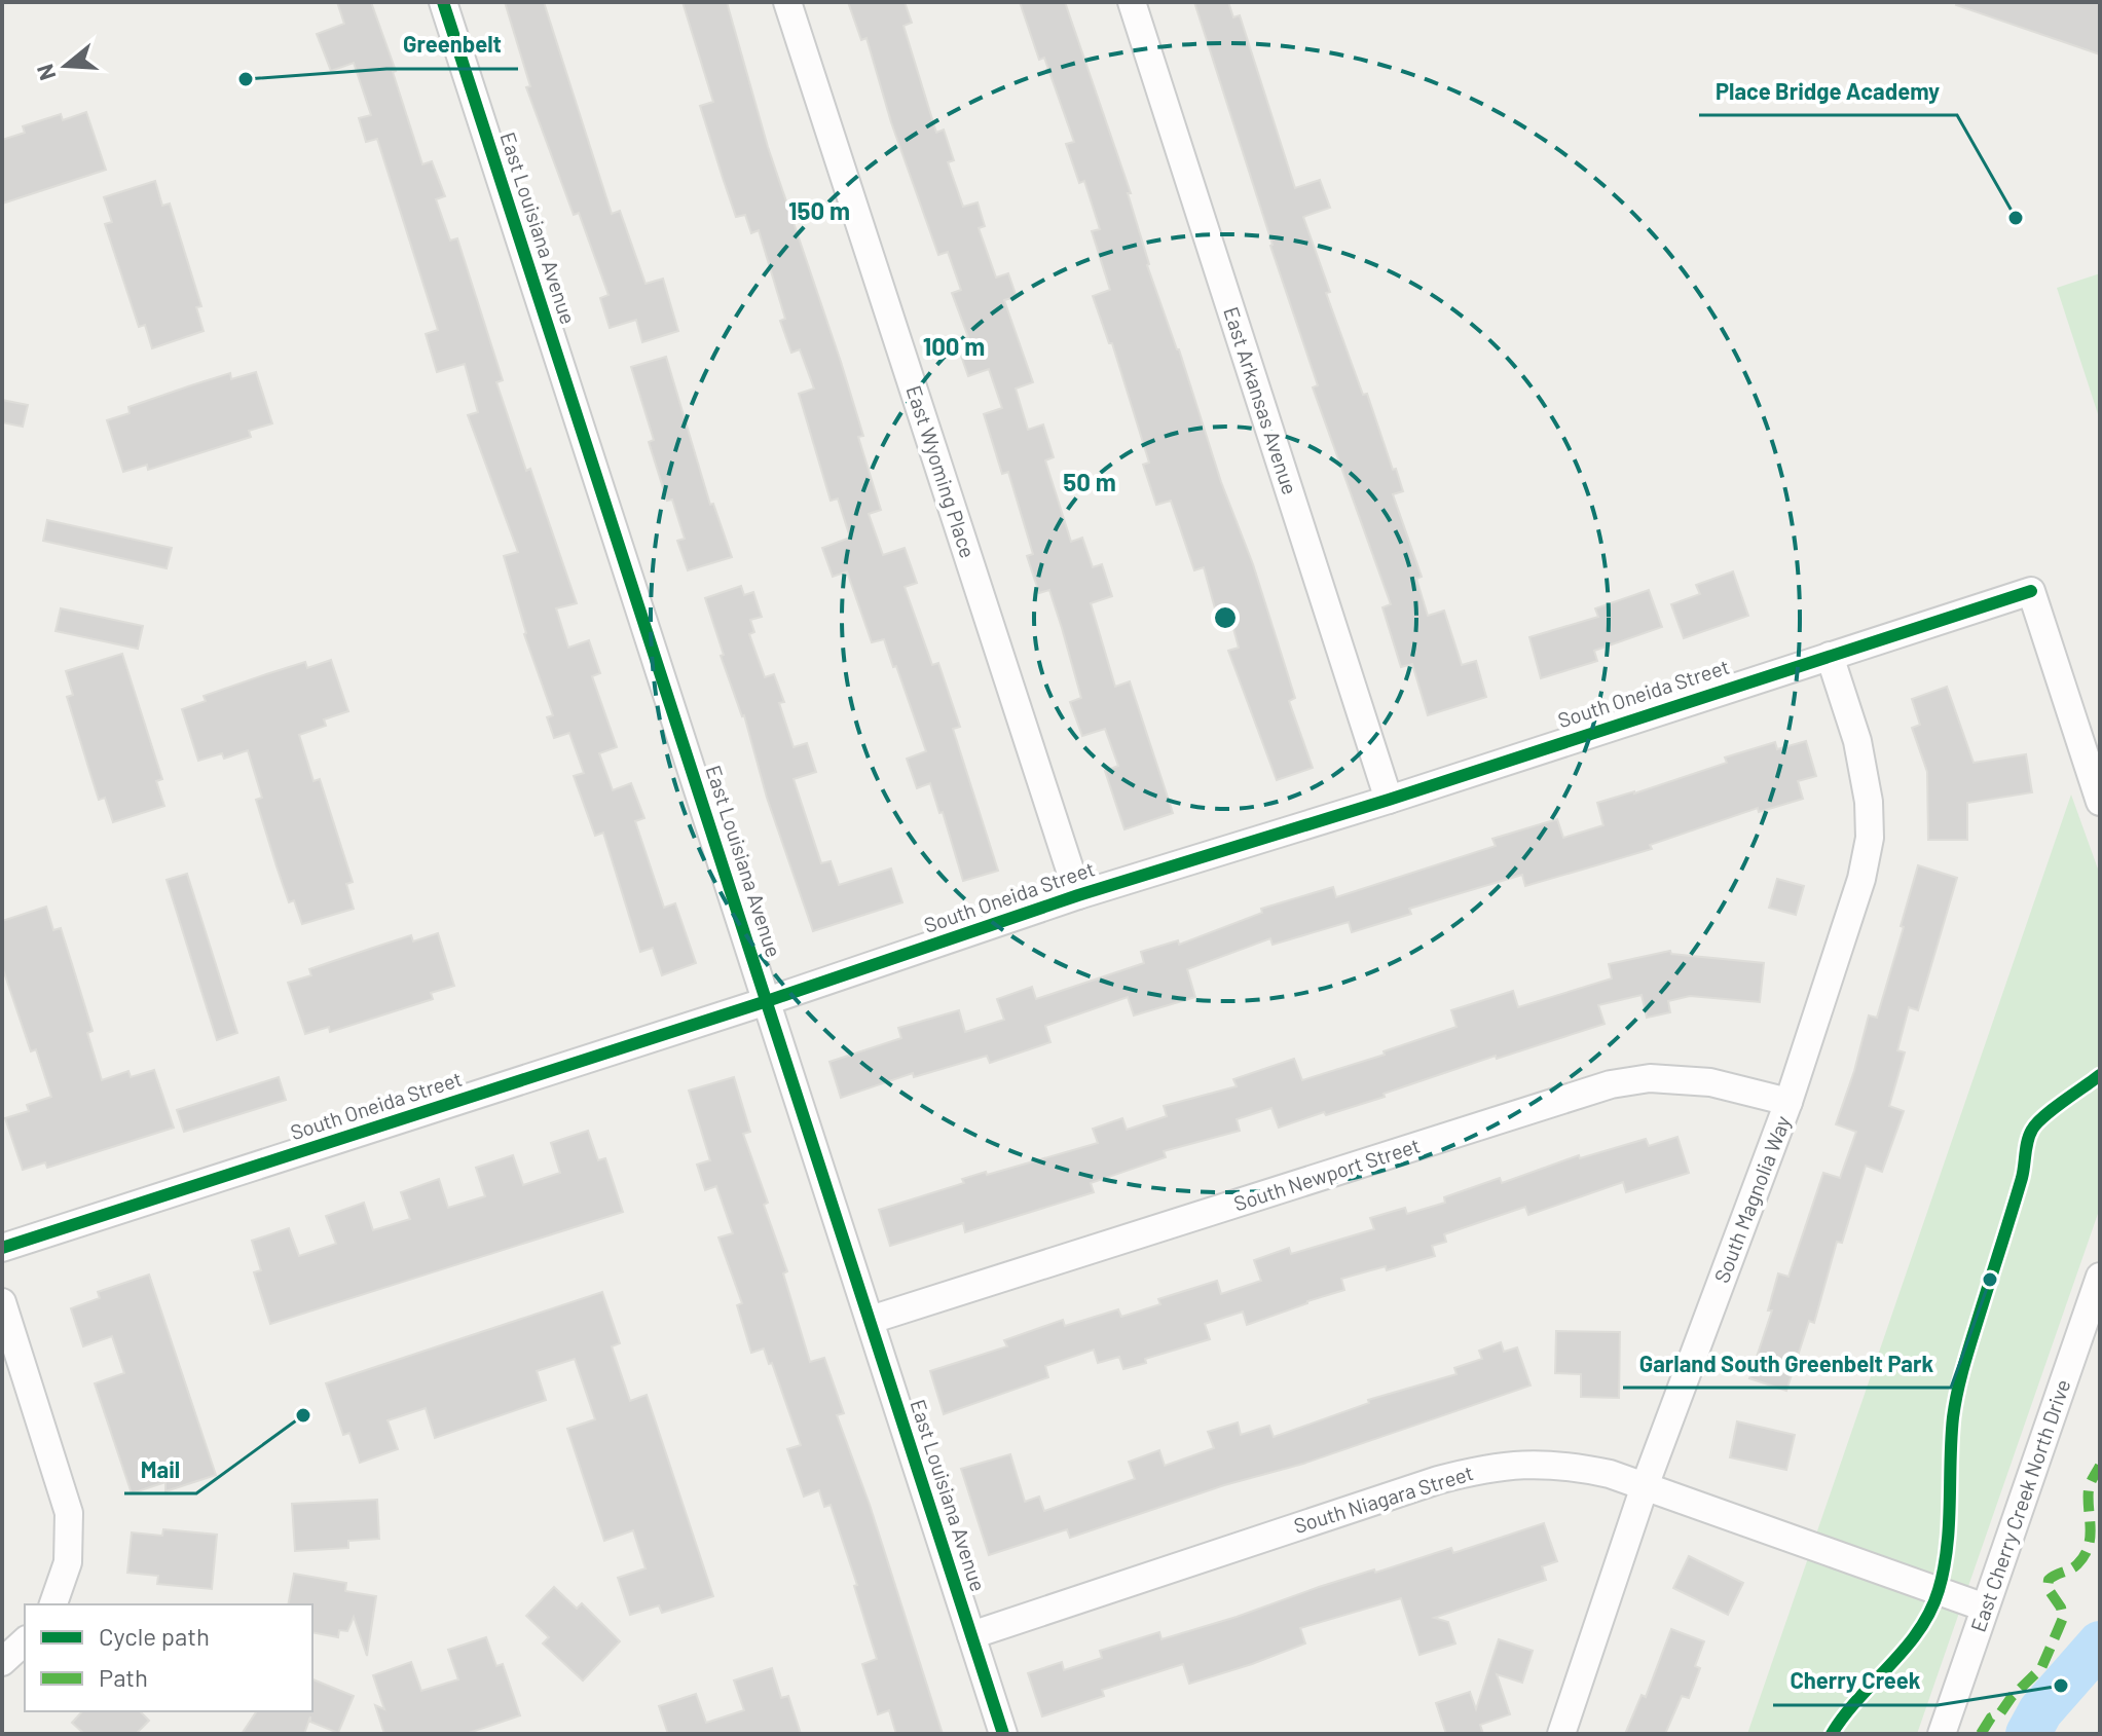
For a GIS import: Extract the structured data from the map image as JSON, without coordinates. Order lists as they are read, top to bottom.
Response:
{
  "streets": {
    "street": [
      "East Louisiana Avenue",
      "East Arkansas Avenue",
      "East Wyoming Place",
      "South Oneida Street",
      "South Newport Street",
      "South Magnolia Way",
      "South Niagara Street",
      "East Cherry Creek North Drive"
    ]
  },
  "crossings": [
    ["East Louisiana Avenue", "South Oneida Street"],
    ["East Louisiana Avenue", "South Newport Street"],
    ["East Louisiana Avenue", "South Niagara Street"],
    ["East Arkansas Avenue", "South Oneida Street"],
    ["East Wyoming Place", "South Oneida Street"],
    ["South Oneida Street", "South Magnolia Way"],
    ["South Newport Street", "South Magnolia Way"],
    ["South Magnolia Way", "South Niagara Street"],
    ["South Niagara Street", "East Cherry Creek North Drive"]
  ],
  "places": [
    "Greenbelt",
    "Place Bridge Academy",
    "Garland South Greenbelt Park",
    "Mail",
    "Cherry Creek"
  ],
  "legend": ["Cycle path", "Path"],
  "north": "left",
  "rings": ["150 m", "100 m", "50 m"]
}
